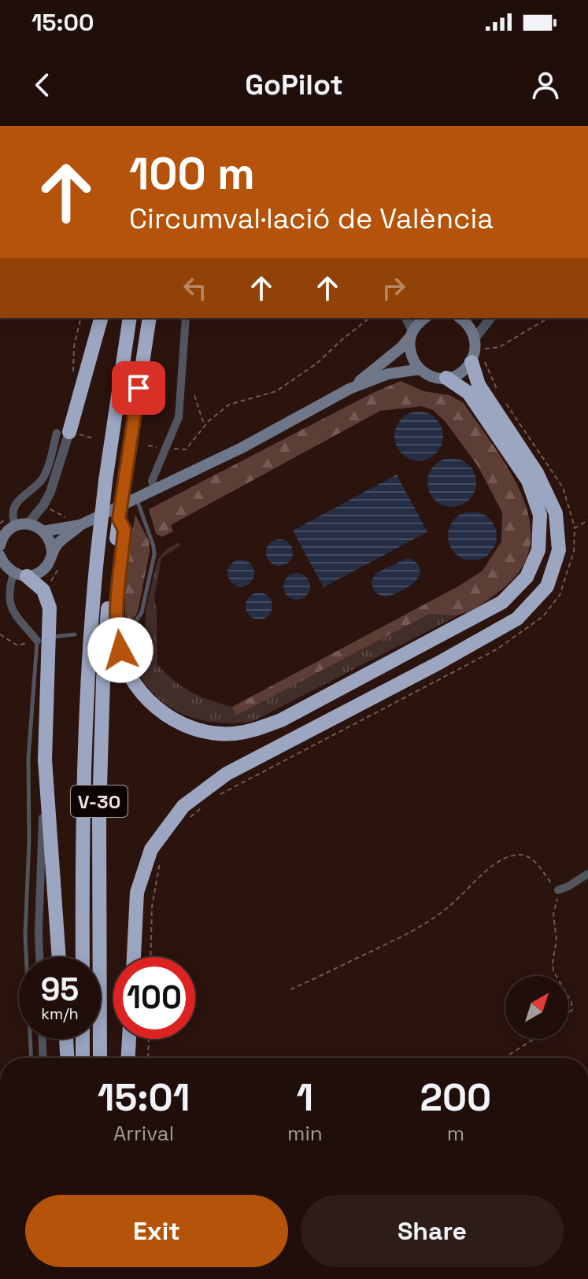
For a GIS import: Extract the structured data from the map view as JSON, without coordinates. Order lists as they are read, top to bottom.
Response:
{
  "streets": {
    "highway": ["V-30"]
  },
  "north": "top right",
  "page": {
    "status": "15:00",
    "header": "GoPilot",
    "turn": ["100 m", "Circumval·lació de València"],
    "speed": "95 km/h",
    "limit": "100",
    "eta": [
      "15:01",
      "Arrival",
      "1",
      "min",
      "200",
      "m"
    ],
    "buttons": ["Exit", "Share"]
  }
}
